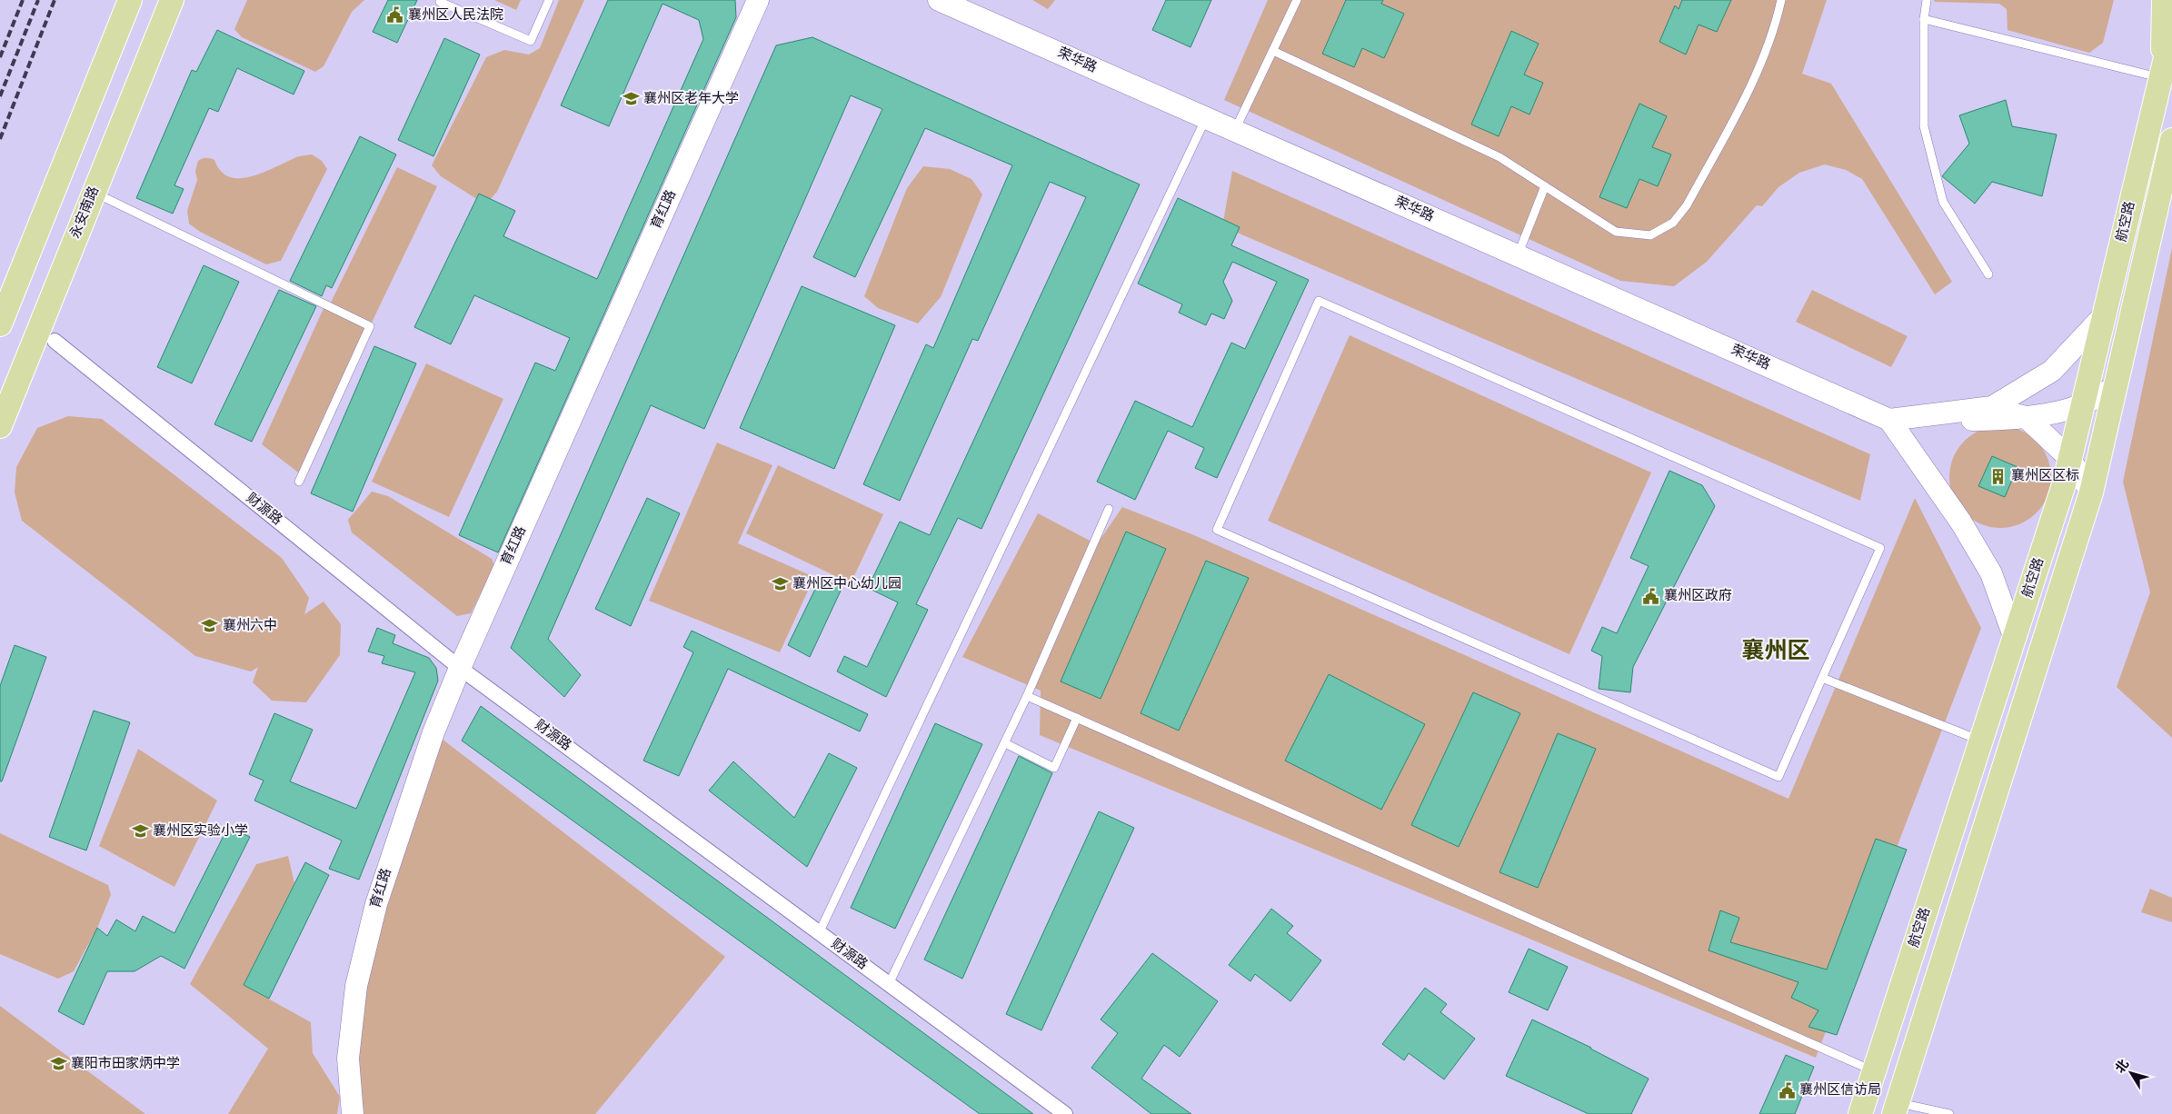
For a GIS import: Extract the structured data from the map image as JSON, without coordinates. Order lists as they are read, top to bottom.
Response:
{
  "streets": {
    "main road": [
      "荣华路",
      "育红路",
      "永安南路",
      "航空路"
    ],
    "street": ["财源路"]
  },
  "crossings": [
    ["育红路", "财源路"]
  ],
  "districts": ["襄州区"],
  "places": {
    "public building": ["襄州区人民法院", "襄州区政府", "襄州区信访局"],
    "school or university": [
      "襄州区老年大学",
      "襄州区中心幼儿园",
      "襄州六中",
      "襄州区实验小学",
      "襄阳市田家炳中学"
    ],
    "building": ["襄州区区标"]
  },
  "north": "top left"
}
